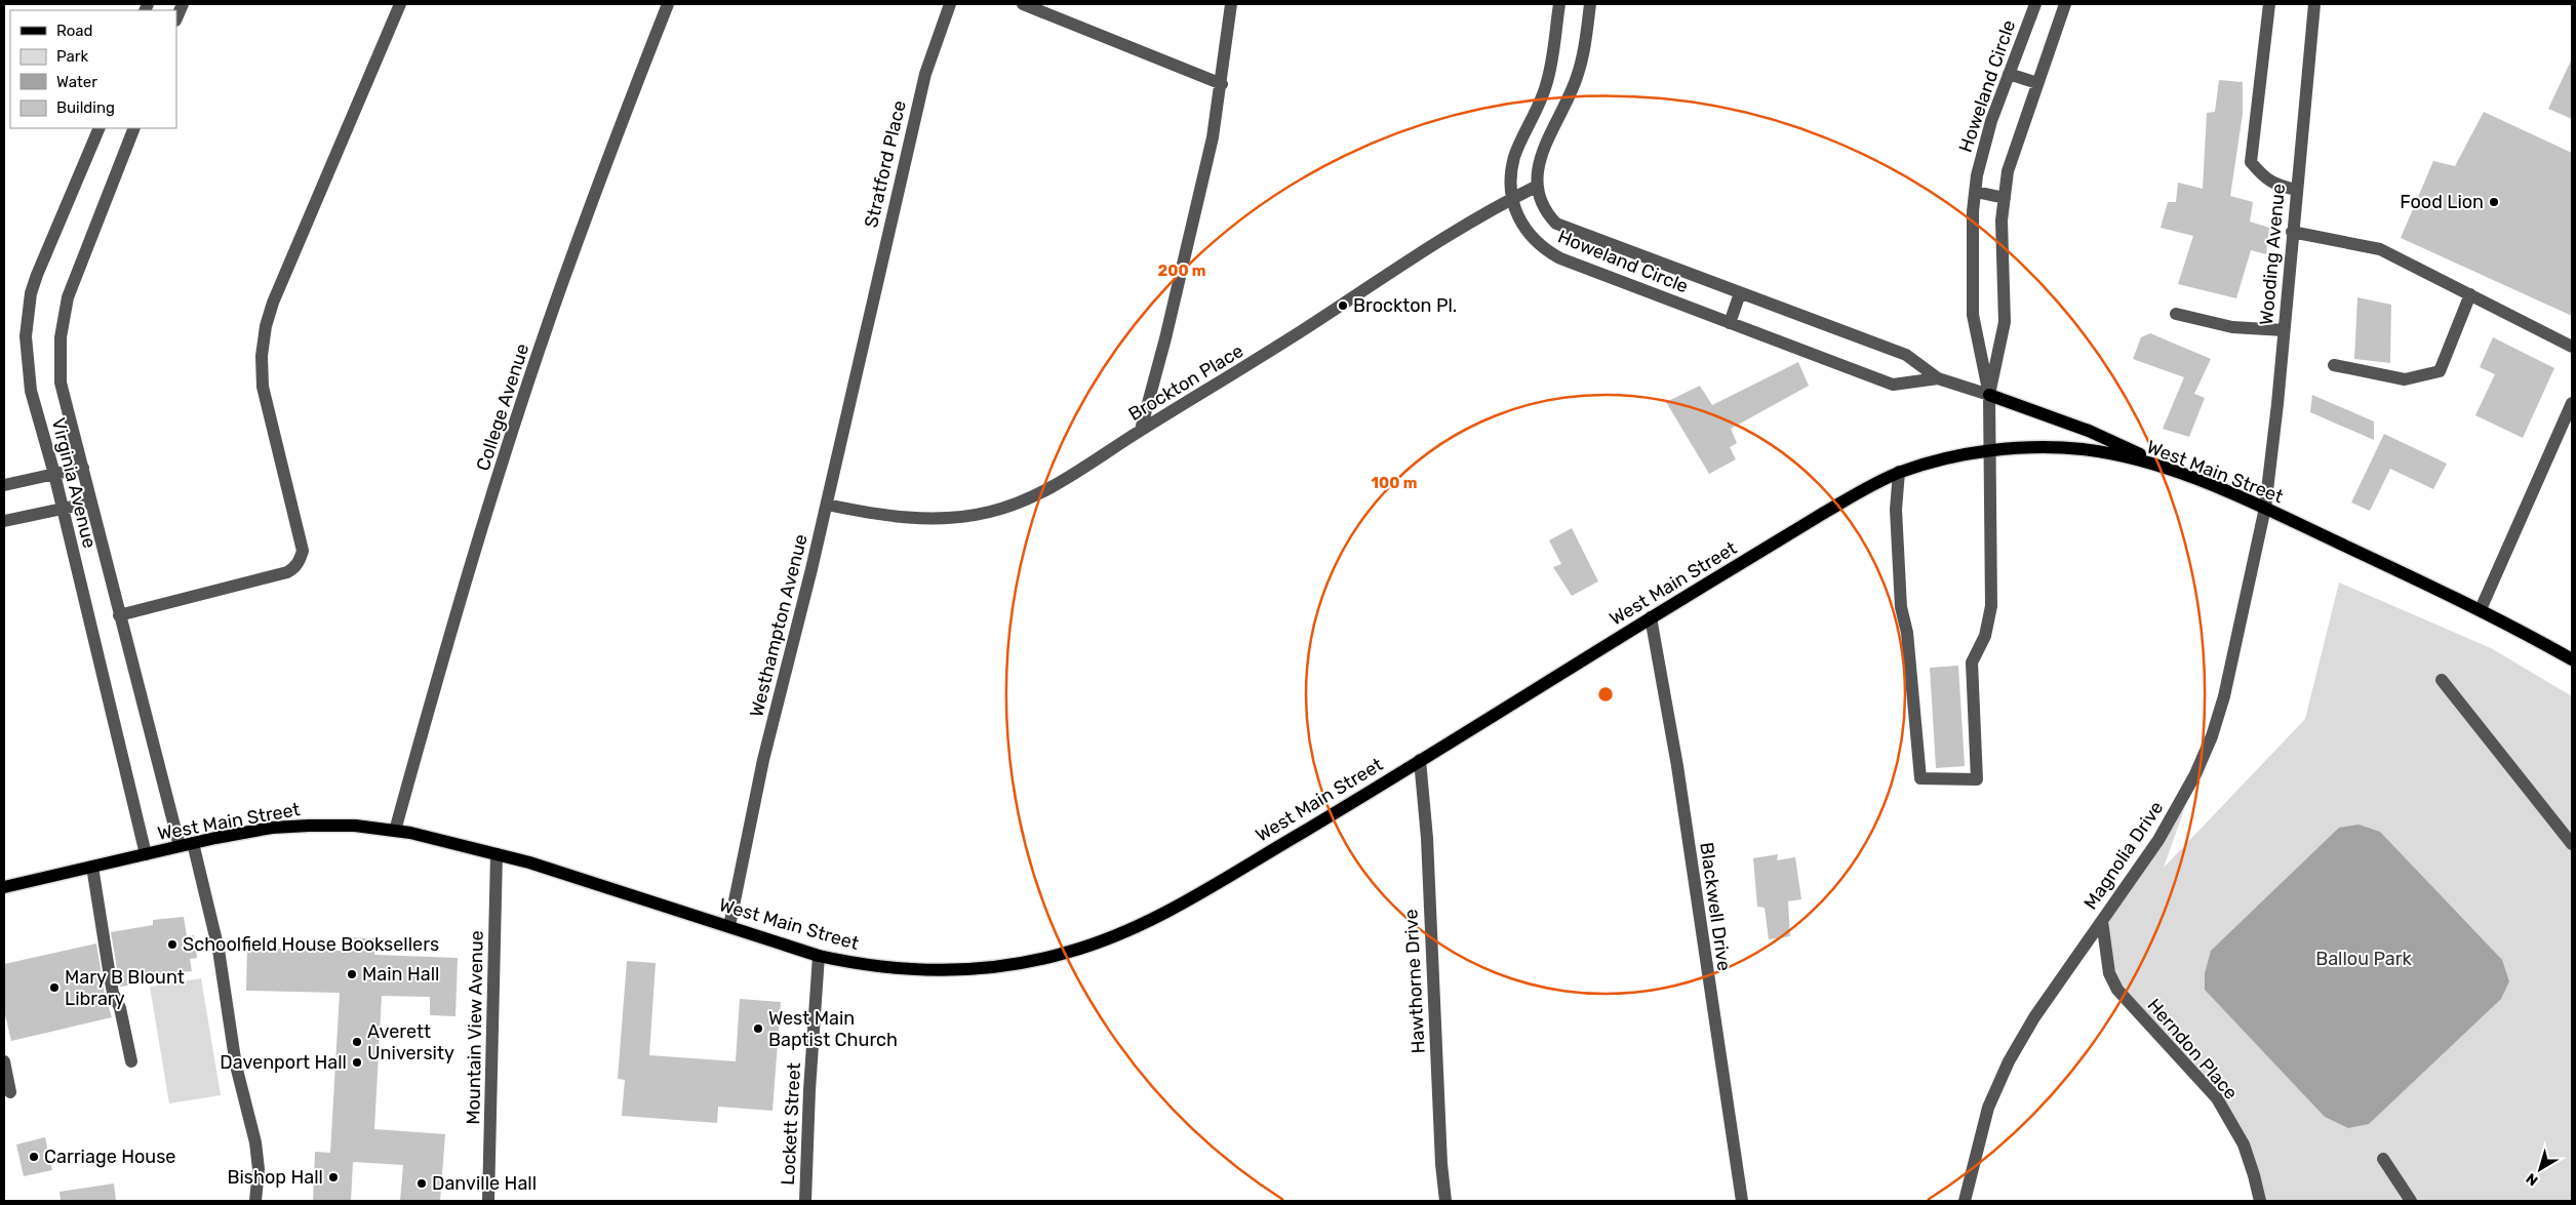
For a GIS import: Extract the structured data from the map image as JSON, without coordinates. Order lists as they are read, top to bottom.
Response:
{
  "streets": {
    "main road": ["West Main Street"],
    "street": [
      "Howeland Circle",
      "Stratford Place",
      "Wooding Avenue",
      "Brockton Place",
      "College Avenue",
      "Virginia Avenue",
      "Westhampton Avenue",
      "Magnolia Drive",
      "Blackwell Drive",
      "Hawthorne Drive",
      "Mountain View Avenue",
      "Herndon Place",
      "Lockett Street"
    ]
  },
  "crossings": [
    ["Howeland Circle", "Brockton Place"],
    ["Howeland Circle", "West Main Street"],
    ["Stratford Place", "Westhampton Avenue"],
    ["Wooding Avenue", "West Main Street"],
    ["Wooding Avenue", "Magnolia Drive"],
    ["Brockton Place", "Westhampton Avenue"],
    ["College Avenue", "West Main Street"],
    ["West Main Street", "Virginia Avenue"],
    ["West Main Street", "Westhampton Avenue"],
    ["West Main Street", "Magnolia Drive"],
    ["West Main Street", "Blackwell Drive"],
    ["West Main Street", "Hawthorne Drive"],
    ["West Main Street", "Mountain View Avenue"],
    ["West Main Street", "Lockett Street"],
    ["Magnolia Drive", "Herndon Place"]
  ],
  "parks": ["Ballou Park"],
  "places": [
    "Food Lion",
    "Brockton Pl.",
    "Schoolfield House Booksellers",
    "Main Hall",
    "Mary B Blount Library",
    "West Main Baptist Church",
    "Averett University",
    "Davenport Hall",
    "Carriage House",
    "Bishop Hall",
    "Danville Hall"
  ],
  "legend": [
    "Road",
    "Park",
    "Water",
    "Building"
  ],
  "north": "bottom left",
  "rings": ["200 m", "100 m"]
}
